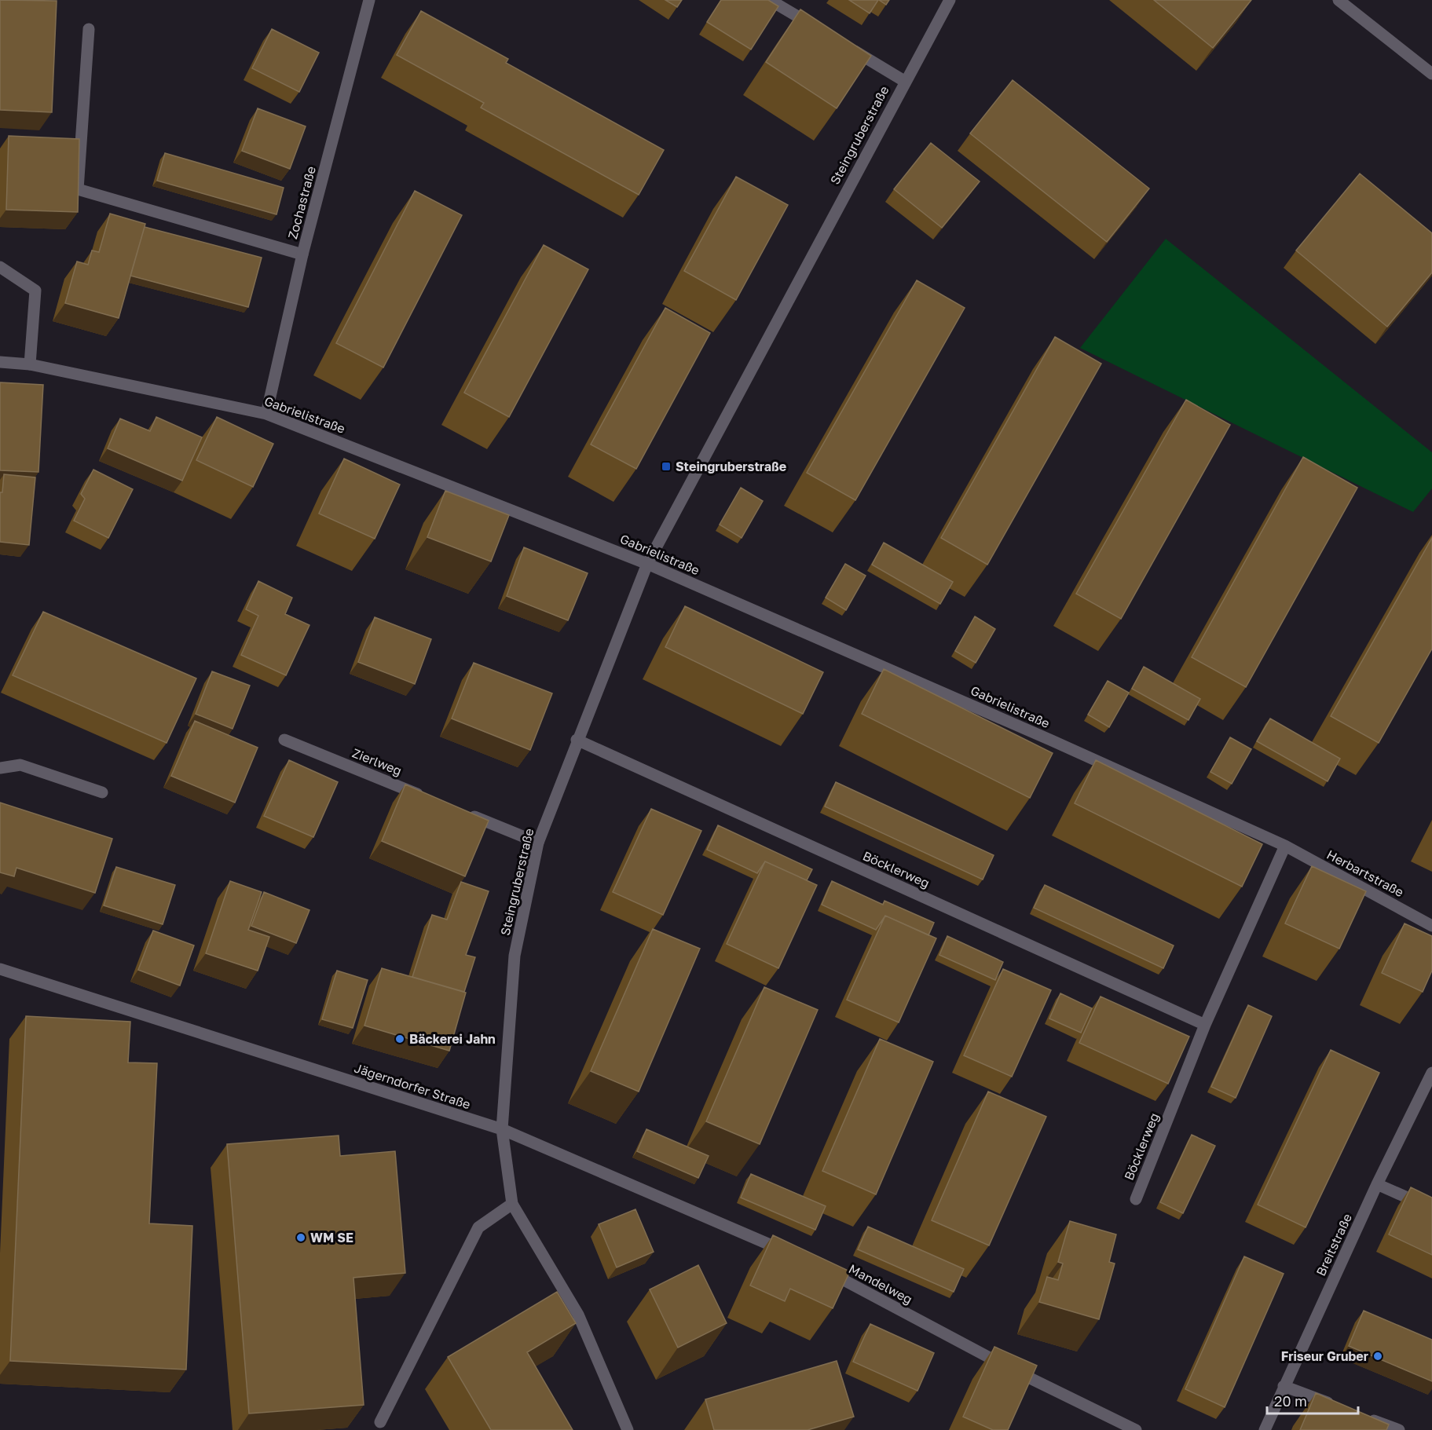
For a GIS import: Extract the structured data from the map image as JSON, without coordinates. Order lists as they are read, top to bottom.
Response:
{
  "streets": {
    "street": [
      "Steingruberstraße",
      "Zochastraße",
      "Gabrielistraße",
      "Zierlweg",
      "Böcklerweg",
      "Herbartstraße",
      "Jägerndorfer Straße",
      "Breitstraße",
      "Mandelweg"
    ]
  },
  "crossings": [
    ["Steingruberstraße", "Gabrielistraße"],
    ["Steingruberstraße", "Böcklerweg"],
    ["Steingruberstraße", "Jägerndorfer Straße"],
    ["Zochastraße", "Gabrielistraße"],
    ["Gabrielistraße", "Böcklerweg"],
    ["Gabrielistraße", "Herbartstraße"],
    ["Böcklerweg", "Herbartstraße"]
  ],
  "places": {
    "transit": ["Steingruberstraße"],
    "other": ["Bäckerei Jahn", "WM SE", "Friseur Gruber"]
  },
  "scale_bar": "20 m"
}
